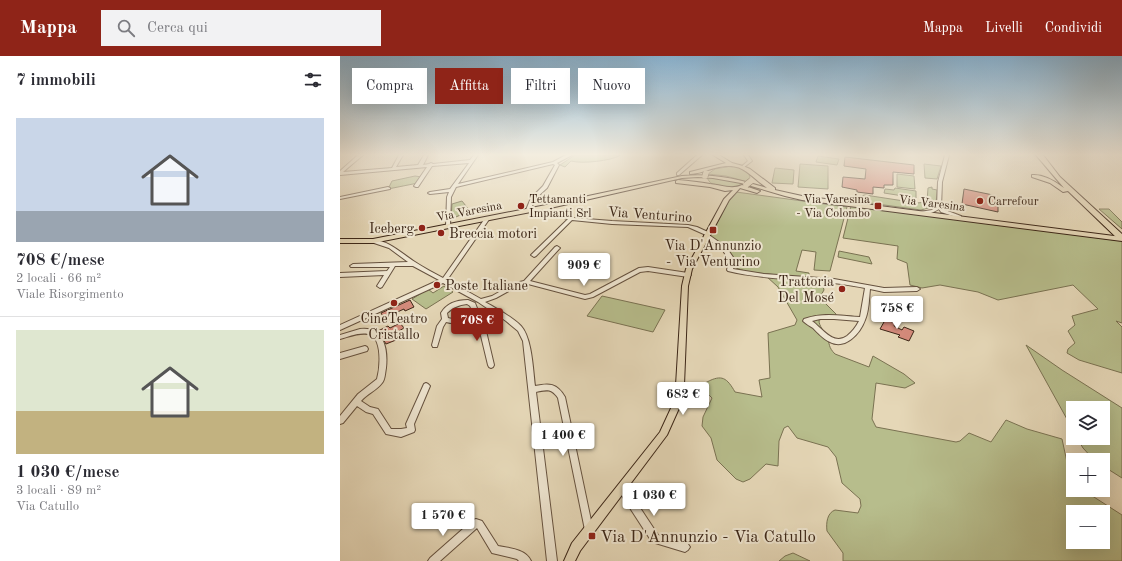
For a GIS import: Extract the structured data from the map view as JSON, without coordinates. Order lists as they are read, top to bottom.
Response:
{
  "streets": {
    "main road": ["Via Varesina"],
    "street": ["Via Venturino"]
  },
  "crossings": [
    ["Via Varesina", "Via Venturino"]
  ],
  "places": {
    "other": [
      "Carrefour",
      "Tettamanti Impianti Srl",
      "Iceberg",
      "Breccia motori",
      "Poste Italiane",
      "Trattoria Del Mosé",
      "CineTeatro Cristallo"
    ],
    "transit": ["Via Varesina - Via Colombo", "Via D'Annunzio - Via Venturino", "Via D'Annunzio - Via Catullo"]
  },
  "page": {
    "header": "Mappa",
    "search": "Cerca qui",
    "nav": ["Mappa", "Livelli", "Condividi"],
    "heading": "7 immobili",
    "chip": [
      "Compra",
      "Affitta",
      "Filtri",
      "Nuovo"
    ],
    "list": [
      {
        "name": "708 €/mese",
        "note": "2 locali · 66 m² · Viale Risorgimento"
      },
      {
        "name": "1 030 €/mese",
        "note": "3 locali · 89 m² · Via Catullo"
      }
    ],
    "price": [
      "909 €",
      "758 €",
      "708 €",
      "682 €",
      "1 400 €",
      "1 030 €",
      "1 570 €"
    ],
    "map_buttons": ["+", "−"]
  }
}
